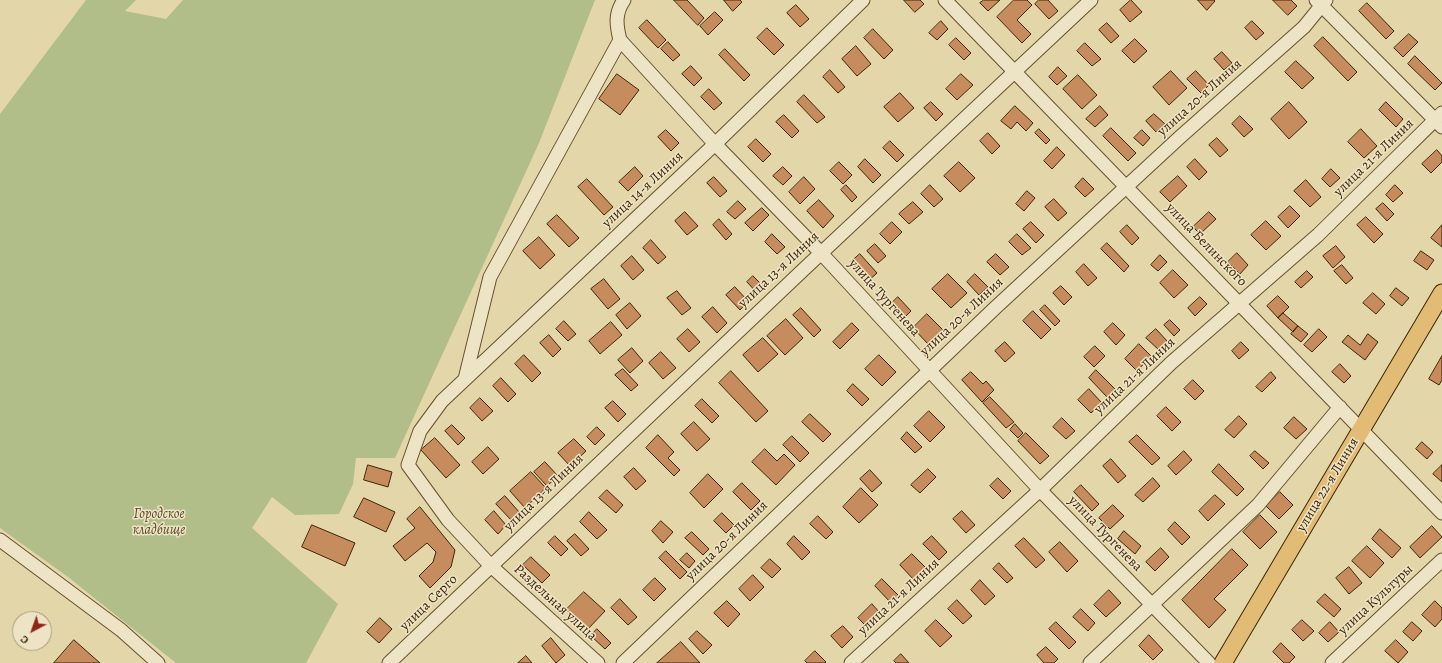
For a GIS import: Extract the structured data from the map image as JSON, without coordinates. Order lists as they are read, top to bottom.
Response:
{
  "streets": {
    "main road": ["улица 22-я Линия"],
    "street": [
      "улица 20-я Линия",
      "улица 21-я Линия",
      "улица 14-я Линия",
      "улица Белинского",
      "улица 13-я Линия",
      "улица Тургенева",
      "улица Культуры",
      "улица Серго",
      "Раздельная улица"
    ]
  },
  "crossings": [
    ["улица 20-я Линия", "улица Белинского"],
    ["улица 20-я Линия", "улица Тургенева"],
    ["улица 21-я Линия", "улица Белинского"],
    ["улица 21-я Линия", "улица Тургенева"],
    ["улица 14-я Линия", "улица Тургенева"],
    ["улица 14-я Линия", "Раздельная улица"],
    ["улица Белинского", "улица 13-я Линия"],
    ["улица Белинского", "улица 22-я Линия"],
    ["улица 13-я Линия", "улица Тургенева"],
    ["улица 13-я Линия", "улица Серго"],
    ["улица 13-я Линия", "Раздельная улица"],
    ["улица Серго", "Раздельная улица"]
  ],
  "parks": ["Городское кладбище"],
  "north": "bottom left"
}
